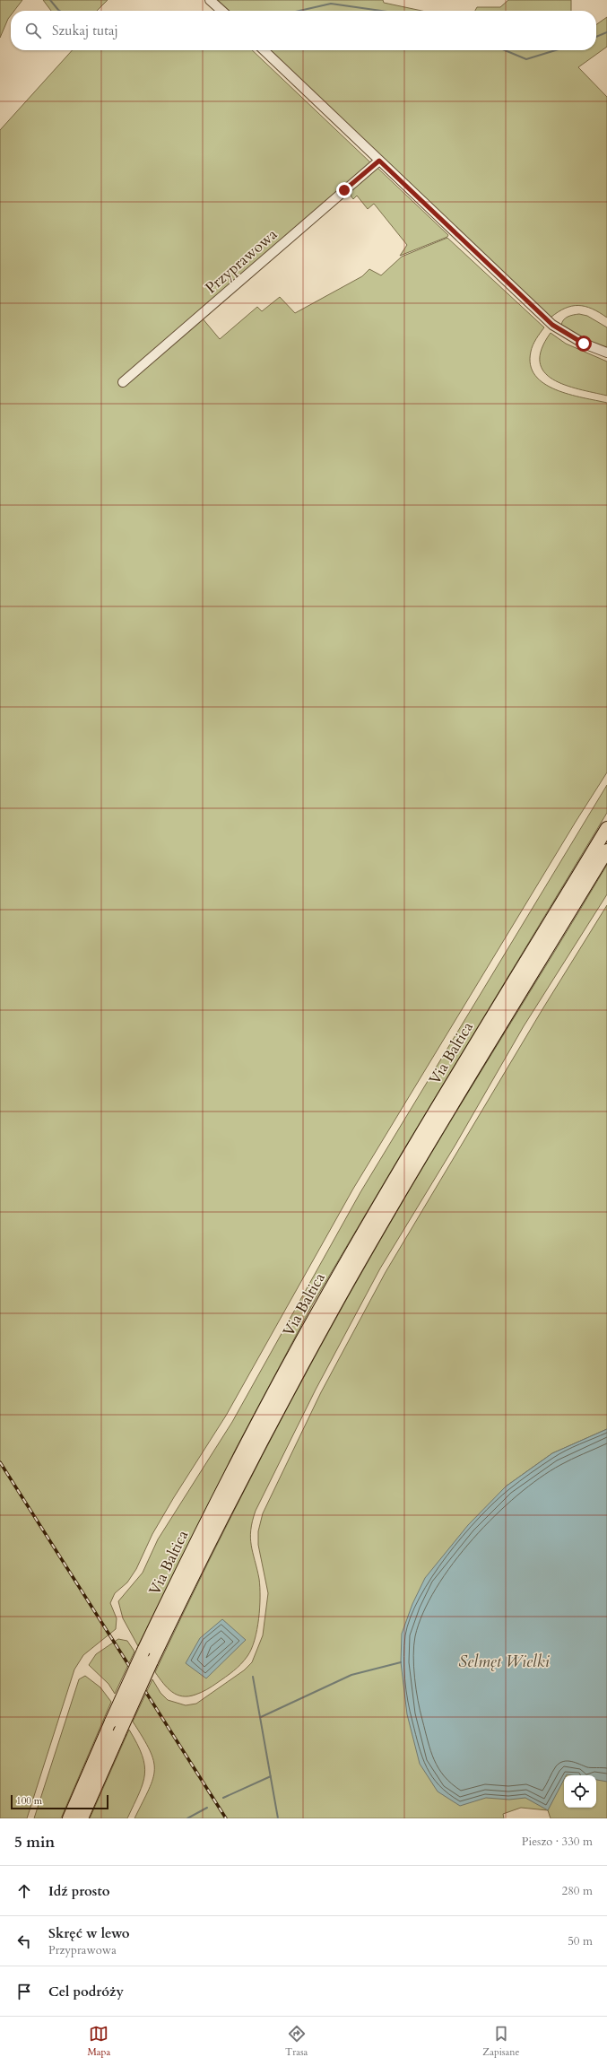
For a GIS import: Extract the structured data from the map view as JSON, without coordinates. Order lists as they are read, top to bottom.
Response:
{
  "streets": {
    "highway": ["Via Baltica"],
    "street": ["Przyprawowa"]
  },
  "water": ["Selmęt Wielki"],
  "scale_bar": "100 m",
  "page": {
    "search": "Szukaj tutaj",
    "scale": "100 m",
    "heading": ["5 min", "Pieszo · 330 m"],
    "list": [
      ["Idź prosto", "280 m"],
      ["Skręć w lewo", "Przyprawowa", "50 m"],
      "Cel podróży"
    ],
    "nav": ["Mapa", "Trasa", "Zapisane"]
  }
}
